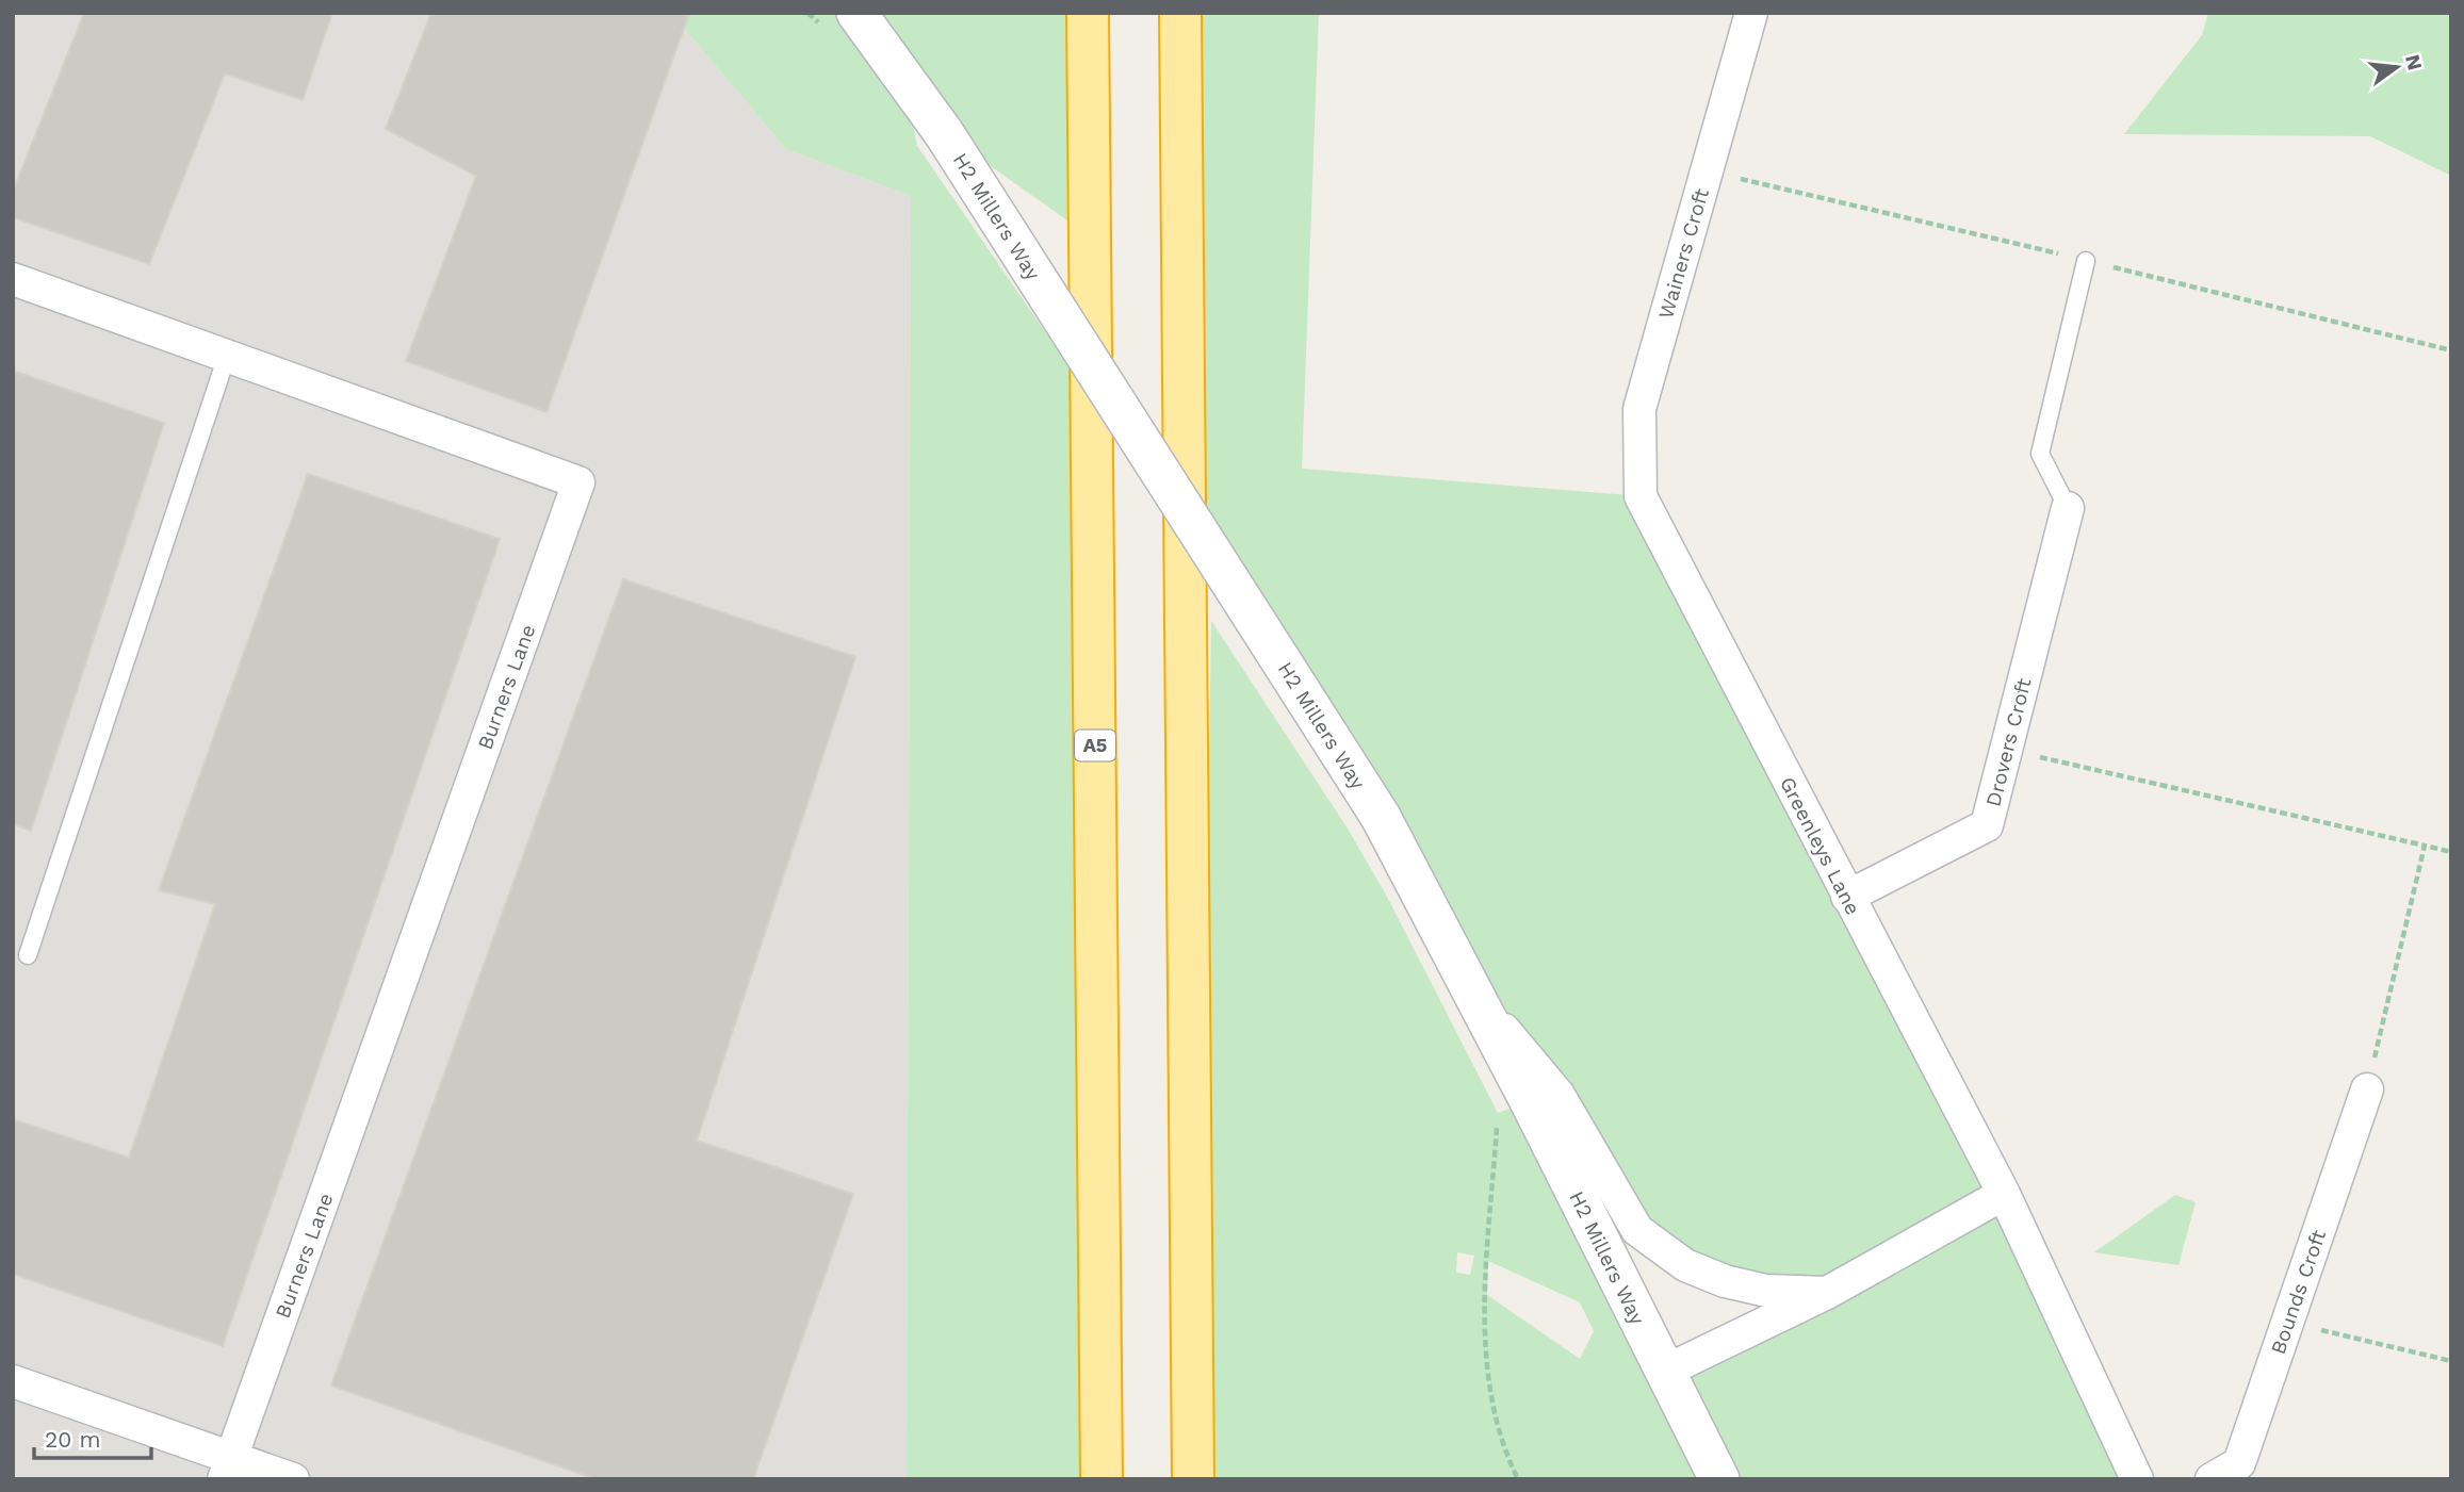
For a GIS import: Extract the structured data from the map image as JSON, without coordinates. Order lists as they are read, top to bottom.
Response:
{
  "streets": {
    "highway": ["A5"],
    "street": [
      "H2 Millers Way",
      "Wainers Croft",
      "Burners Lane",
      "Drovers Croft",
      "Greenleys Lane",
      "Bounds Croft"
    ]
  },
  "crossings": [
    ["Wainers Croft", "Greenleys Lane"],
    ["Drovers Croft", "Greenleys Lane"]
  ],
  "scale_bar": "20 m",
  "north": "right"
}
